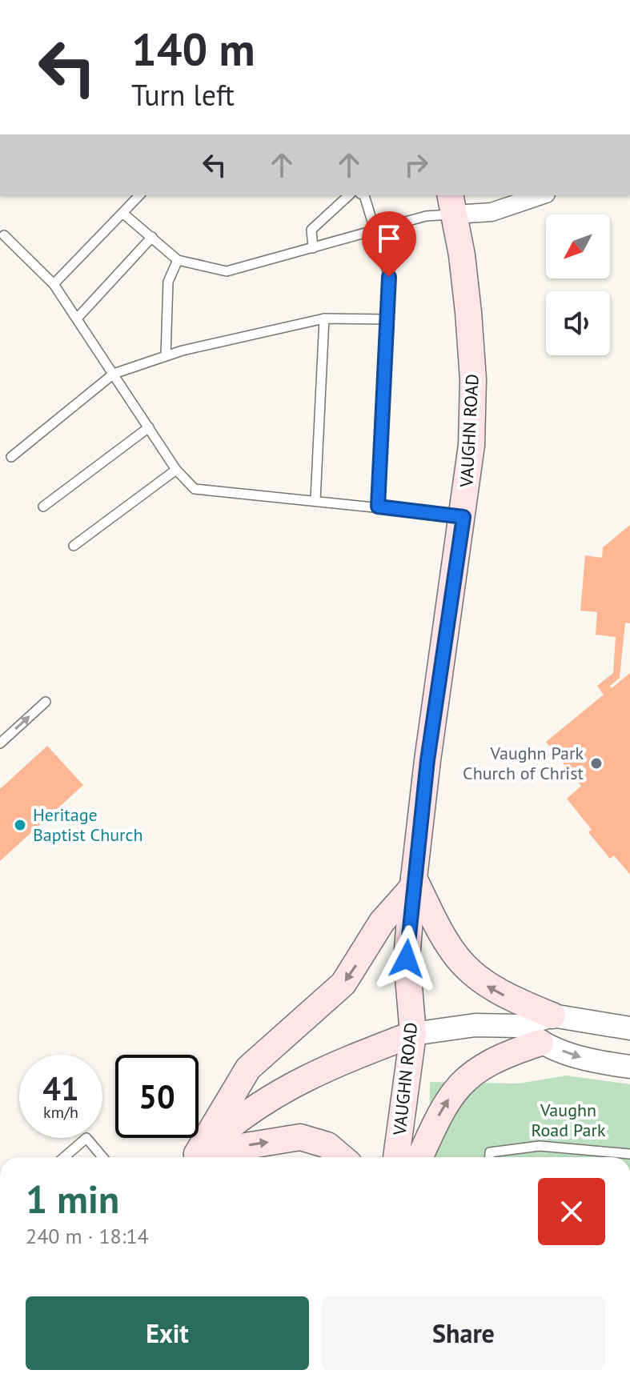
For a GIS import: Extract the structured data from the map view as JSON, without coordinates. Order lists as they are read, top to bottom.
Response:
{
  "streets": {
    "main road": ["VAUGHN ROAD"]
  },
  "parks": ["Vaughn Road Park"],
  "places": ["Vaughn Park Church of Christ", "Heritage Baptist Church"],
  "north": "bottom left",
  "page": {
    "turn": ["140 m", "Turn left"],
    "speed": "41 km/h",
    "limit": "50",
    "heading": ["1 min", "240 m · 18:14"],
    "buttons": ["Exit", "Share"]
  }
}
